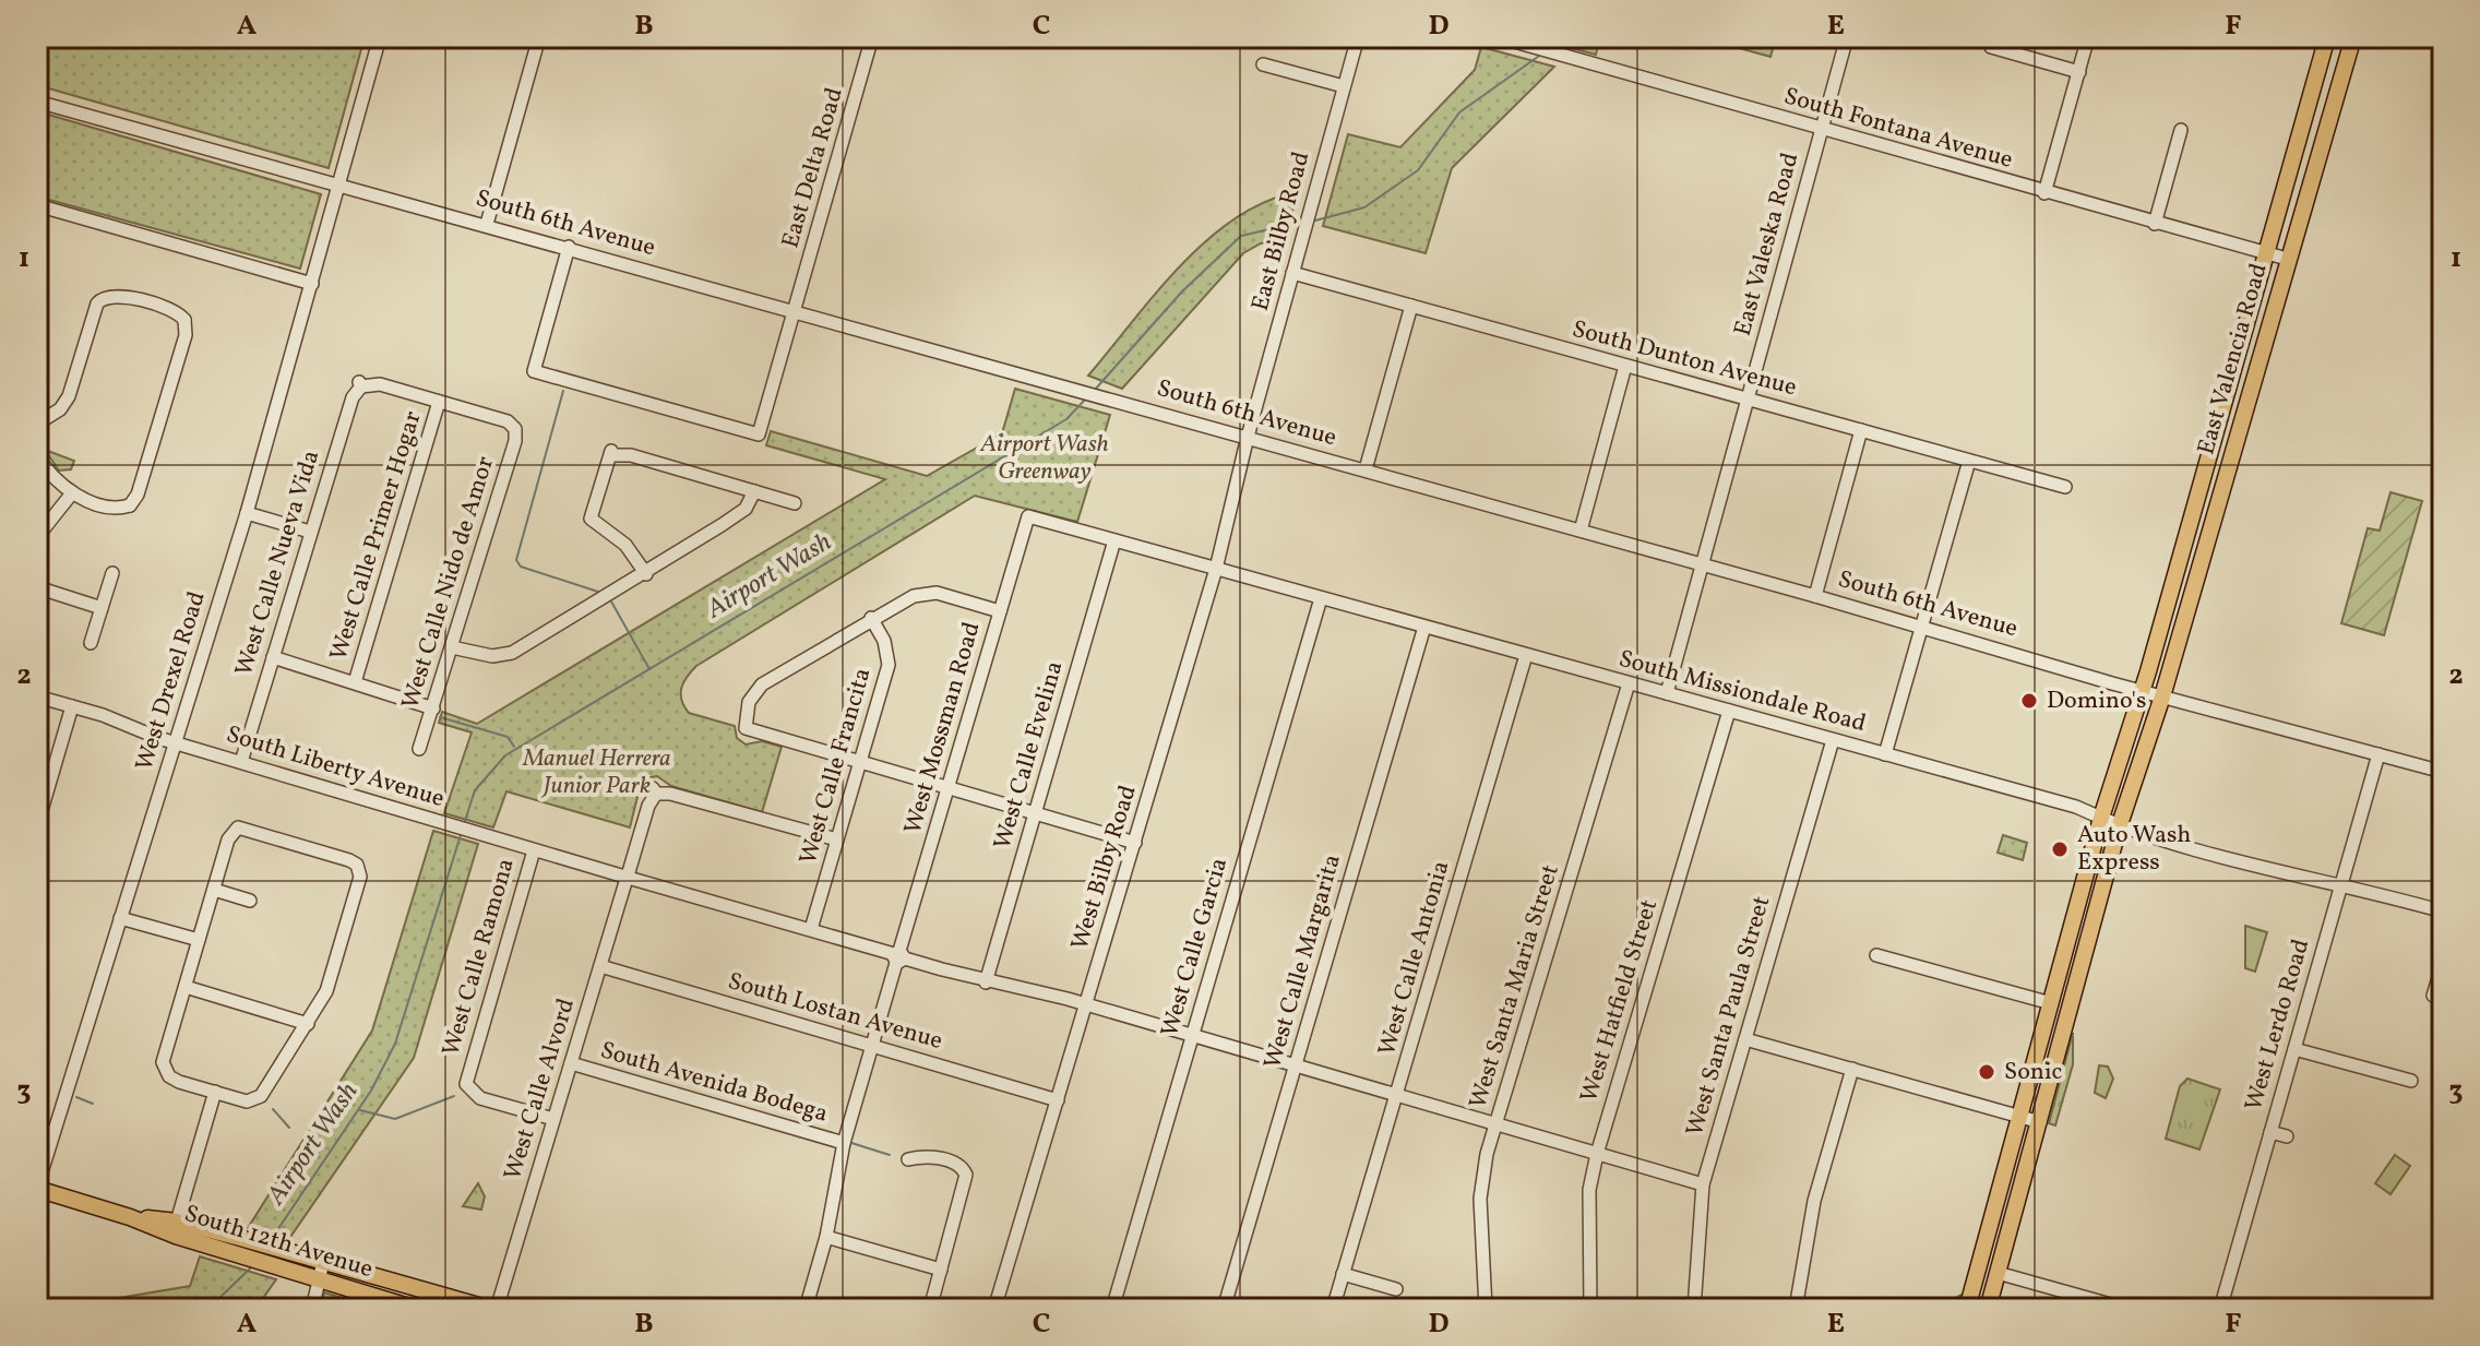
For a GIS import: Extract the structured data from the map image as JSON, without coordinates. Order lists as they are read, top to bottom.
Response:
{
  "streets": {
    "main road": ["East Valencia Road", "South 12th Avenue"],
    "street": [
      "South Fontana Avenue",
      "East Delta Road",
      "South 6th Avenue",
      "East Bilby Road",
      "East Valeska Road",
      "South Dunton Avenue",
      "West Calle Primer Hogar",
      "West Calle Nueva Vida",
      "West Calle Nido de Amor",
      "West Drexel Road",
      "South Missiondale Road",
      "West Mossman Road",
      "West Calle Evelina",
      "West Calle Francita",
      "South Liberty Avenue",
      "West Bilby Road",
      "West Calle Garcia",
      "West Calle Ramona",
      "West Calle Antonia",
      "West Calle Margarita",
      "West Santa Maria Street",
      "West Hatfield Street",
      "South Lostan Avenue",
      "West Santa Paula Street",
      "West Lerdo Road",
      "South Avenida Bodega",
      "West Calle Alvord"
    ]
  },
  "crossings": [
    ["South Fontana Avenue", "East Valeska Road"],
    ["South Fontana Avenue", "East Valencia Road"],
    ["East Delta Road", "South 6th Avenue"],
    ["South 6th Avenue", "East Bilby Road"],
    ["South 6th Avenue", "East Valeska Road"],
    ["South 6th Avenue", "East Valencia Road"],
    ["South 6th Avenue", "West Drexel Road"],
    ["South 6th Avenue", "West Bilby Road"],
    ["South 6th Avenue", "West Lerdo Road"],
    ["East Bilby Road", "South Dunton Avenue"],
    ["East Bilby Road", "West Bilby Road"],
    ["East Valeska Road", "South Dunton Avenue"],
    ["East Valeska Road", "South Missiondale Road"],
    ["East Valencia Road", "South Missiondale Road"],
    ["West Calle Primer Hogar", "West Calle Nueva Vida"],
    ["West Calle Primer Hogar", "West Calle Nido de Amor"],
    ["West Calle Nueva Vida", "West Calle Nido de Amor"],
    ["West Calle Nueva Vida", "South Liberty Avenue"],
    ["West Drexel Road", "South Liberty Avenue"],
    ["West Drexel Road", "South 12th Avenue"],
    ["South Missiondale Road", "West Mossman Road"],
    ["South Missiondale Road", "West Calle Evelina"],
    ["South Missiondale Road", "West Bilby Road"],
    ["South Missiondale Road", "West Calle Garcia"],
    ["South Missiondale Road", "West Calle Antonia"],
    ["South Missiondale Road", "West Calle Margarita"],
    ["South Missiondale Road", "West Santa Maria Street"],
    ["South Missiondale Road", "West Hatfield Street"],
    ["South Missiondale Road", "West Santa Paula Street"],
    ["South Missiondale Road", "West Lerdo Road"],
    ["West Mossman Road", "South Liberty Avenue"],
    ["West Mossman Road", "South Lostan Avenue"],
    ["West Mossman Road", "South Avenida Bodega"],
    ["West Calle Evelina", "South Liberty Avenue"],
    ["West Calle Francita", "South Liberty Avenue"],
    ["West Calle Francita", "West Calle Alvord"],
    ["South Liberty Avenue", "West Bilby Road"],
    ["South Liberty Avenue", "West Calle Garcia"],
    ["South Liberty Avenue", "West Calle Ramona"],
    ["South Liberty Avenue", "West Calle Antonia"],
    ["South Liberty Avenue", "West Calle Margarita"],
    ["South Liberty Avenue", "West Santa Maria Street"],
    ["South Liberty Avenue", "West Hatfield Street"],
    ["South Liberty Avenue", "West Santa Paula Street"],
    ["South Liberty Avenue", "West Calle Alvord"],
    ["West Bilby Road", "South Lostan Avenue"],
    ["West Calle Ramona", "West Calle Alvord"],
    ["South Lostan Avenue", "West Calle Alvord"],
    ["South Avenida Bodega", "West Calle Alvord"]
  ],
  "water": ["Airport Wash"],
  "parks": ["Airport Wash Greenway", "Manuel Herrera Junior Park"],
  "places": ["Domino's", "Auto Wash Express", "Sonic"],
  "grid": {
    "columns": [
      "A",
      "B",
      "C",
      "D",
      "E",
      "F"
    ],
    "rows": ["1", "2", "3"]
  }
}
